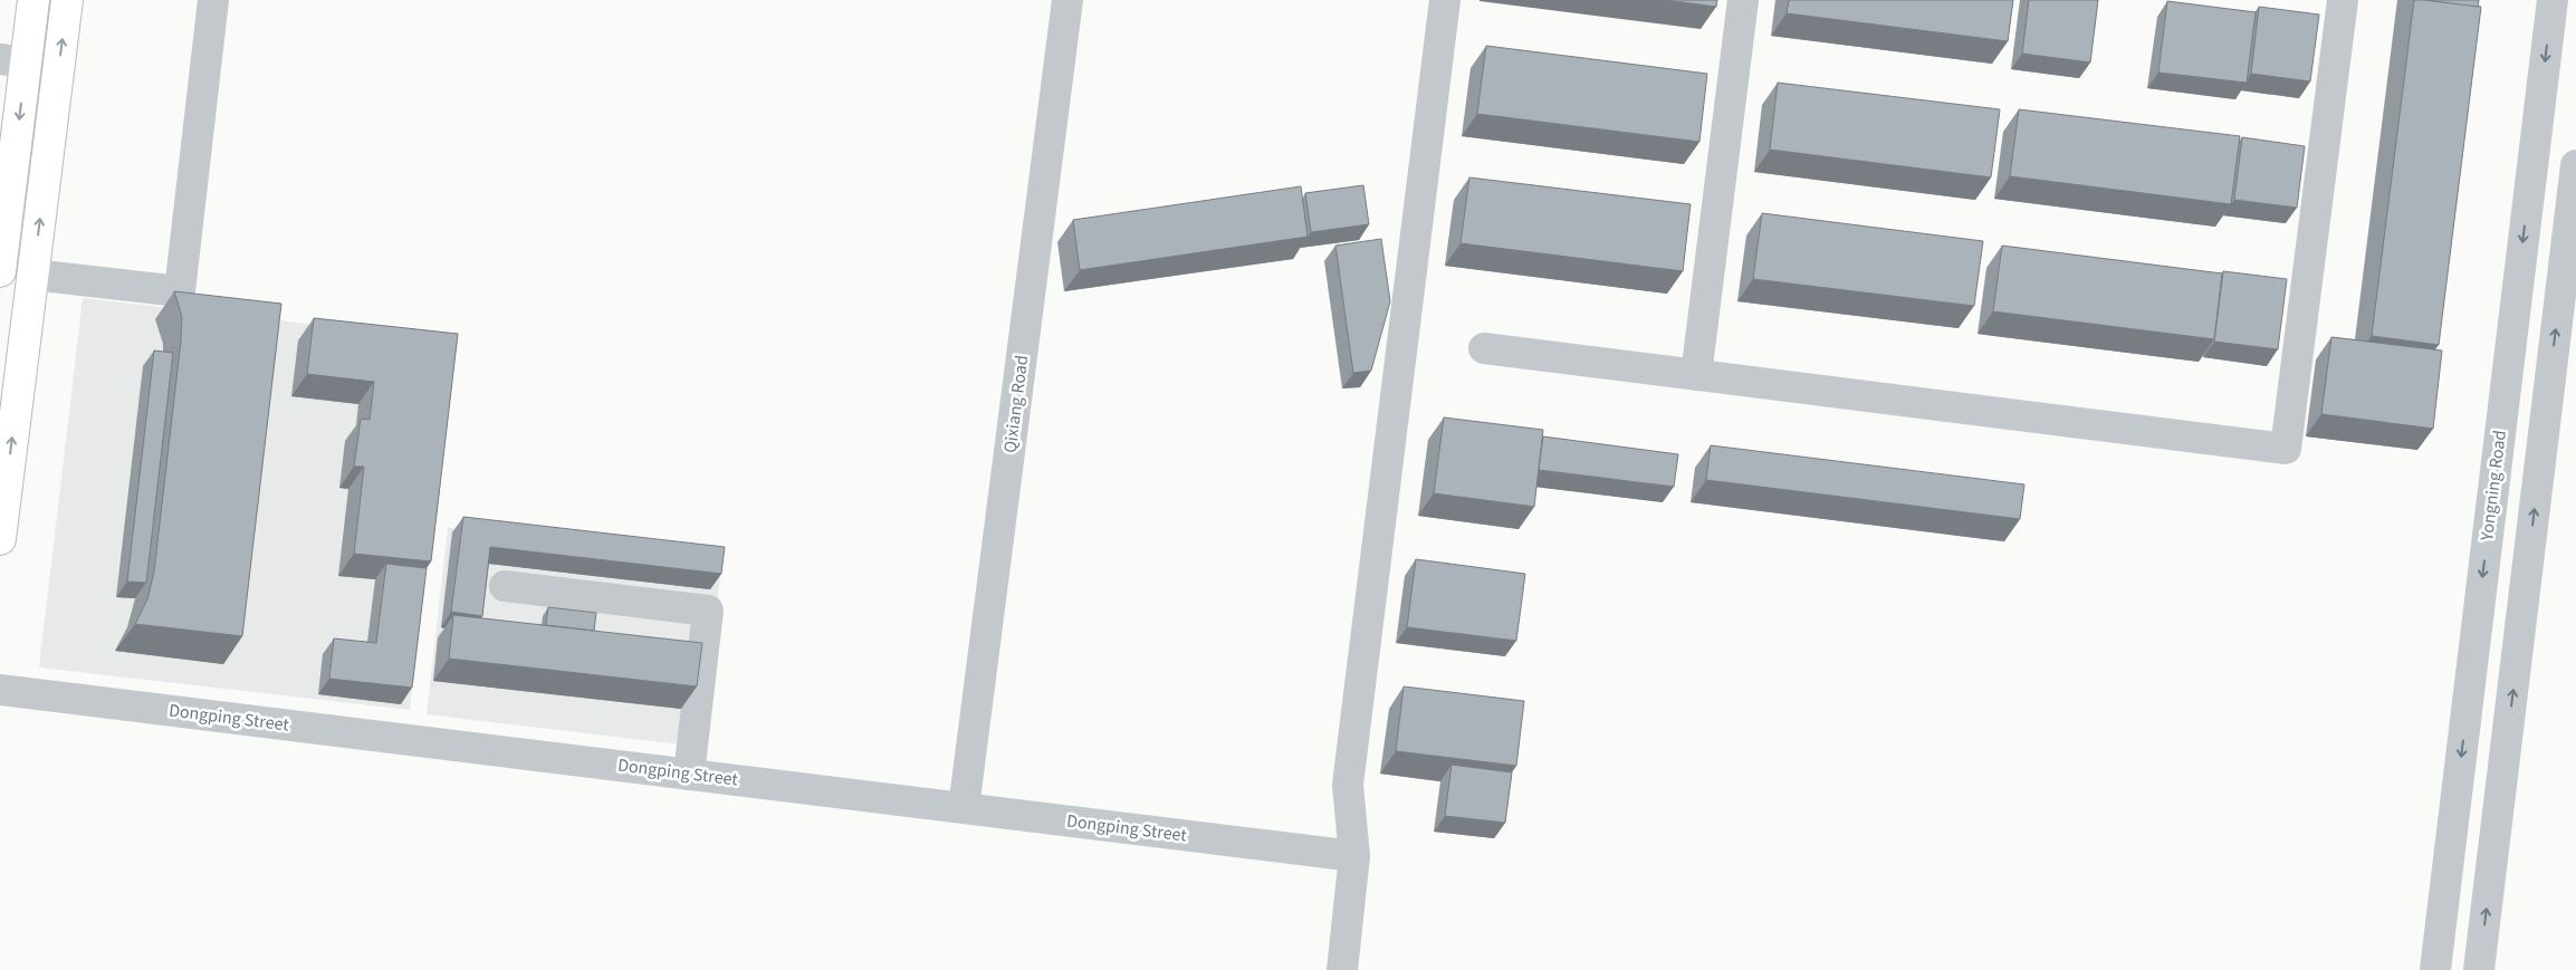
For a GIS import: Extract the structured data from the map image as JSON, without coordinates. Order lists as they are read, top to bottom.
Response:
{
  "streets": {
    "street": ["Qixiang Road", "Yongning Road", "Dongping Street"]
  },
  "crossings": [
    ["Qixiang Road", "Dongping Street"]
  ]
}
